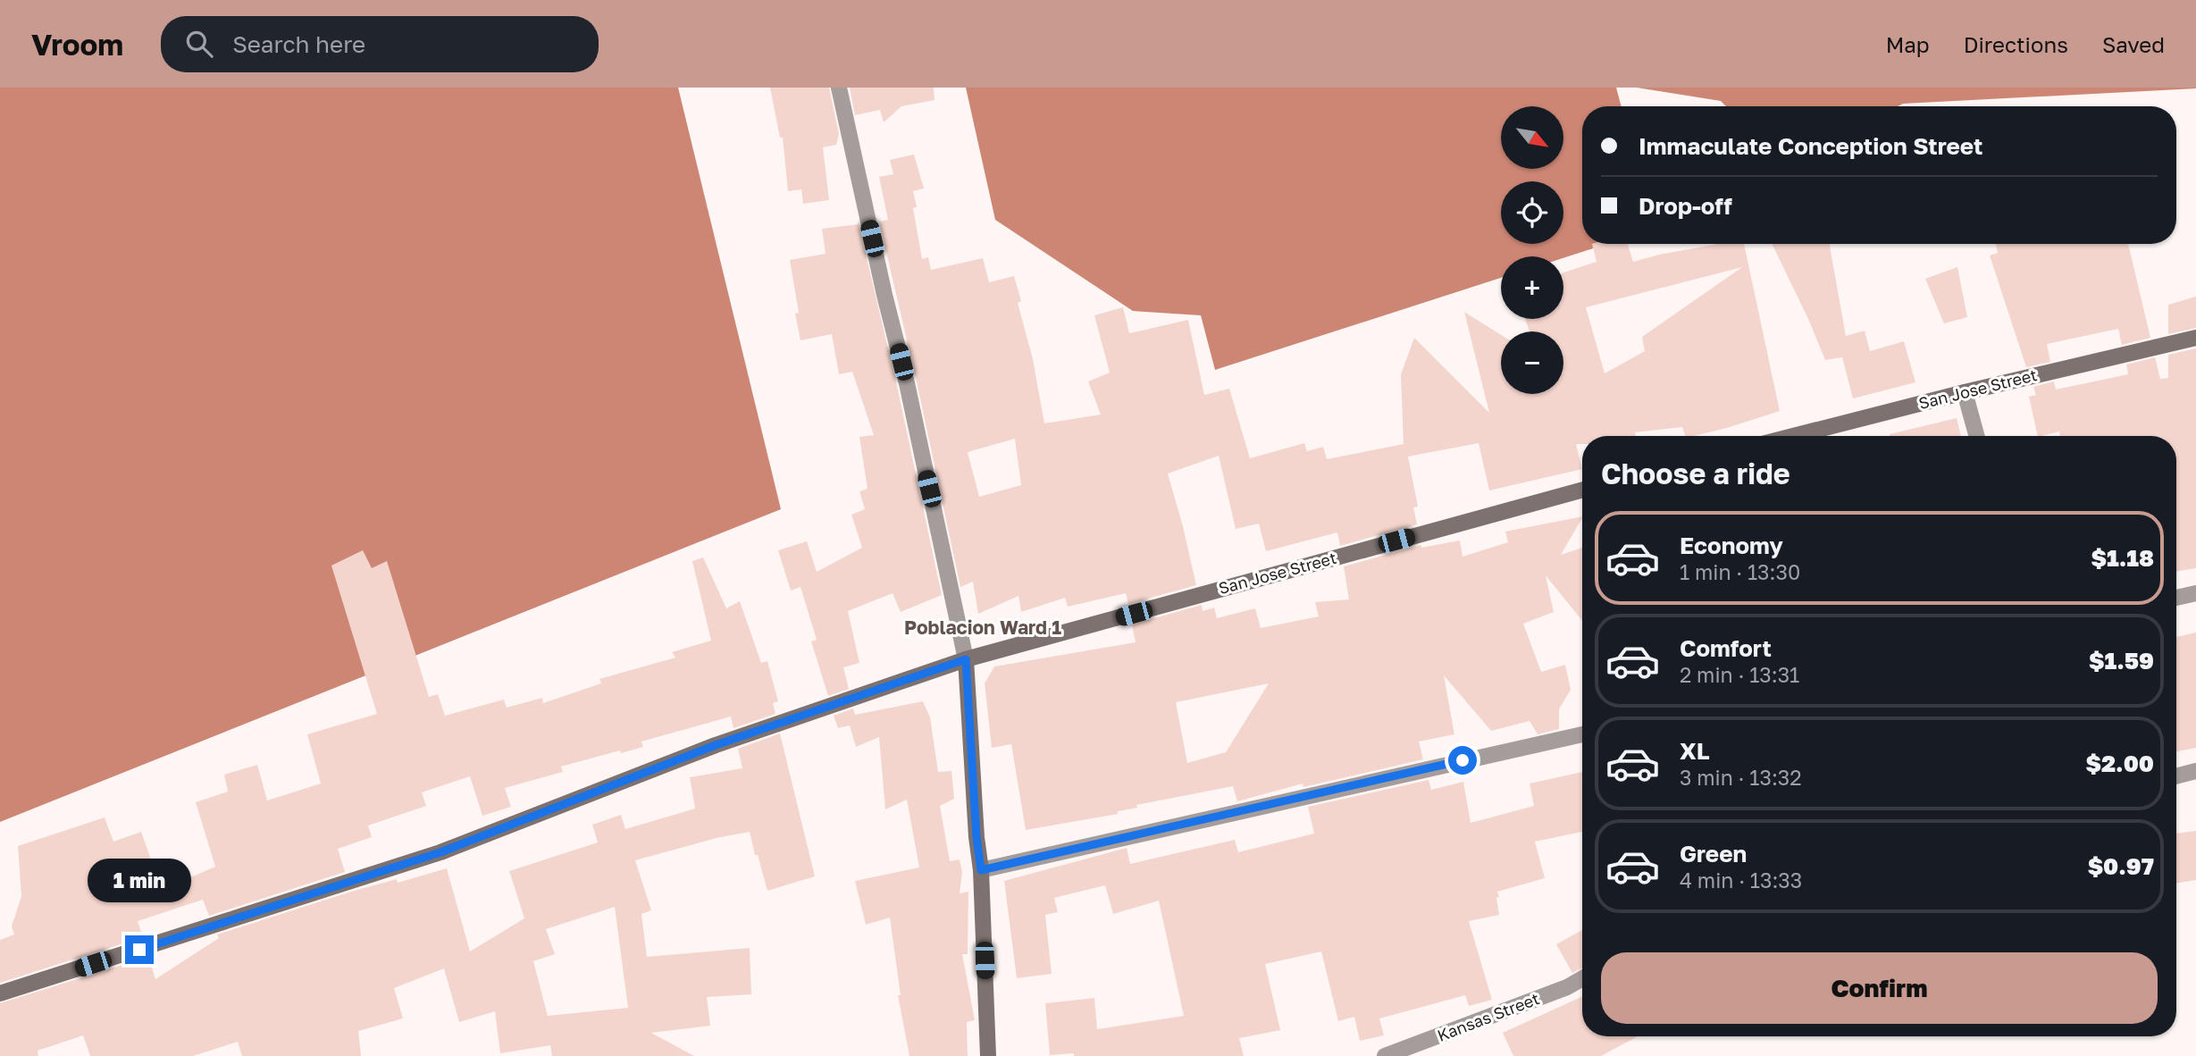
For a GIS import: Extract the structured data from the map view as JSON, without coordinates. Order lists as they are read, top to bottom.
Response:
{
  "streets": {
    "street": ["San Jose Street", "Kansas Street"]
  },
  "districts": ["Poblacion Ward 1"],
  "north": "bottom right",
  "page": {
    "header": "Vroom",
    "search": "Search here",
    "nav": ["Map", "Directions", "Saved"],
    "map_buttons": ["+", "−"],
    "banner": ["Immaculate Conception Street", "Drop-off"],
    "heading": "Choose a ride",
    "list": [
      {
        "name": "Economy",
        "note": "1 min · 13:30",
        "value": "$1.18"
      },
      {
        "name": "Comfort",
        "note": "2 min · 13:31",
        "value": "$1.59"
      },
      {
        "name": "XL",
        "note": "3 min · 13:32",
        "value": "$2.00"
      },
      {
        "name": "Green",
        "note": "4 min · 13:33",
        "value": "$0.97"
      }
    ],
    "bubble": "1 min",
    "buttons": "Confirm"
  }
}
